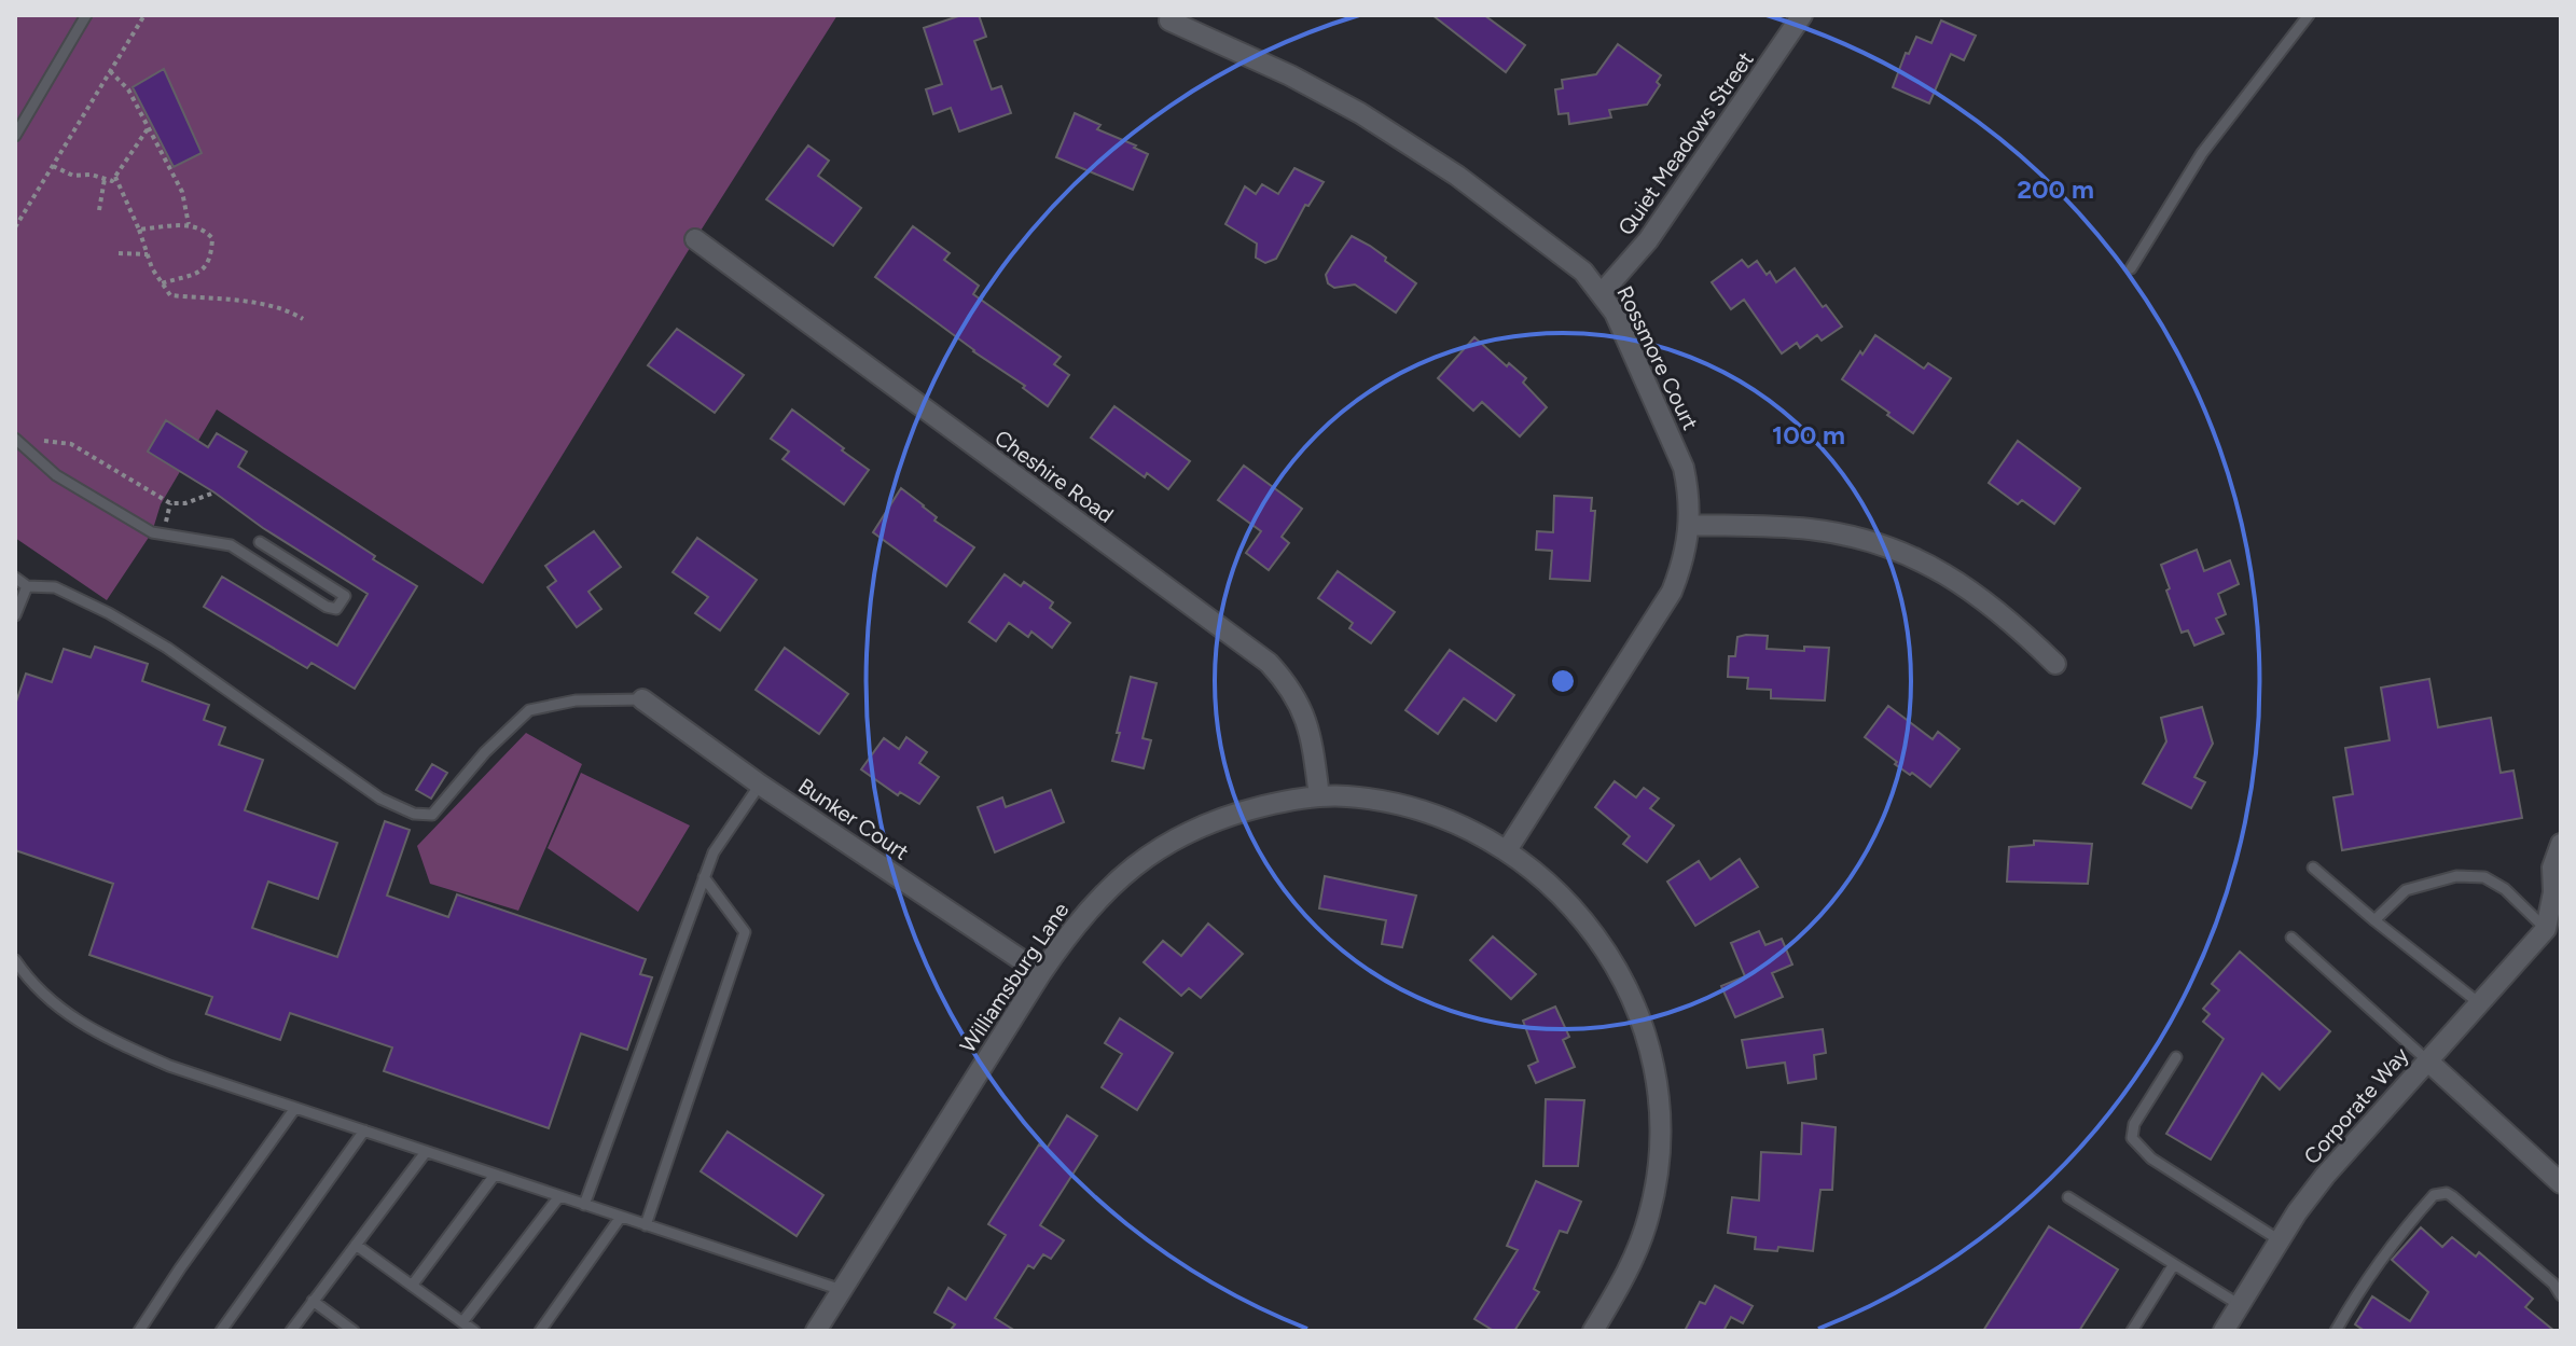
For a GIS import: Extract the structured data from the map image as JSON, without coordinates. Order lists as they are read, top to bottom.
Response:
{
  "streets": {
    "street": [
      "Quiet Meadows Street",
      "Rossmore Court",
      "Cheshire Road",
      "Bunker Court",
      "Williamsburg Lane",
      "Corporate Way"
    ]
  },
  "crossings": [
    ["Quiet Meadows Street", "Rossmore Court"],
    ["Rossmore Court", "Williamsburg Lane"],
    ["Cheshire Road", "Williamsburg Lane"],
    ["Bunker Court", "Williamsburg Lane"]
  ],
  "rings": ["200 m", "100 m"]
}
